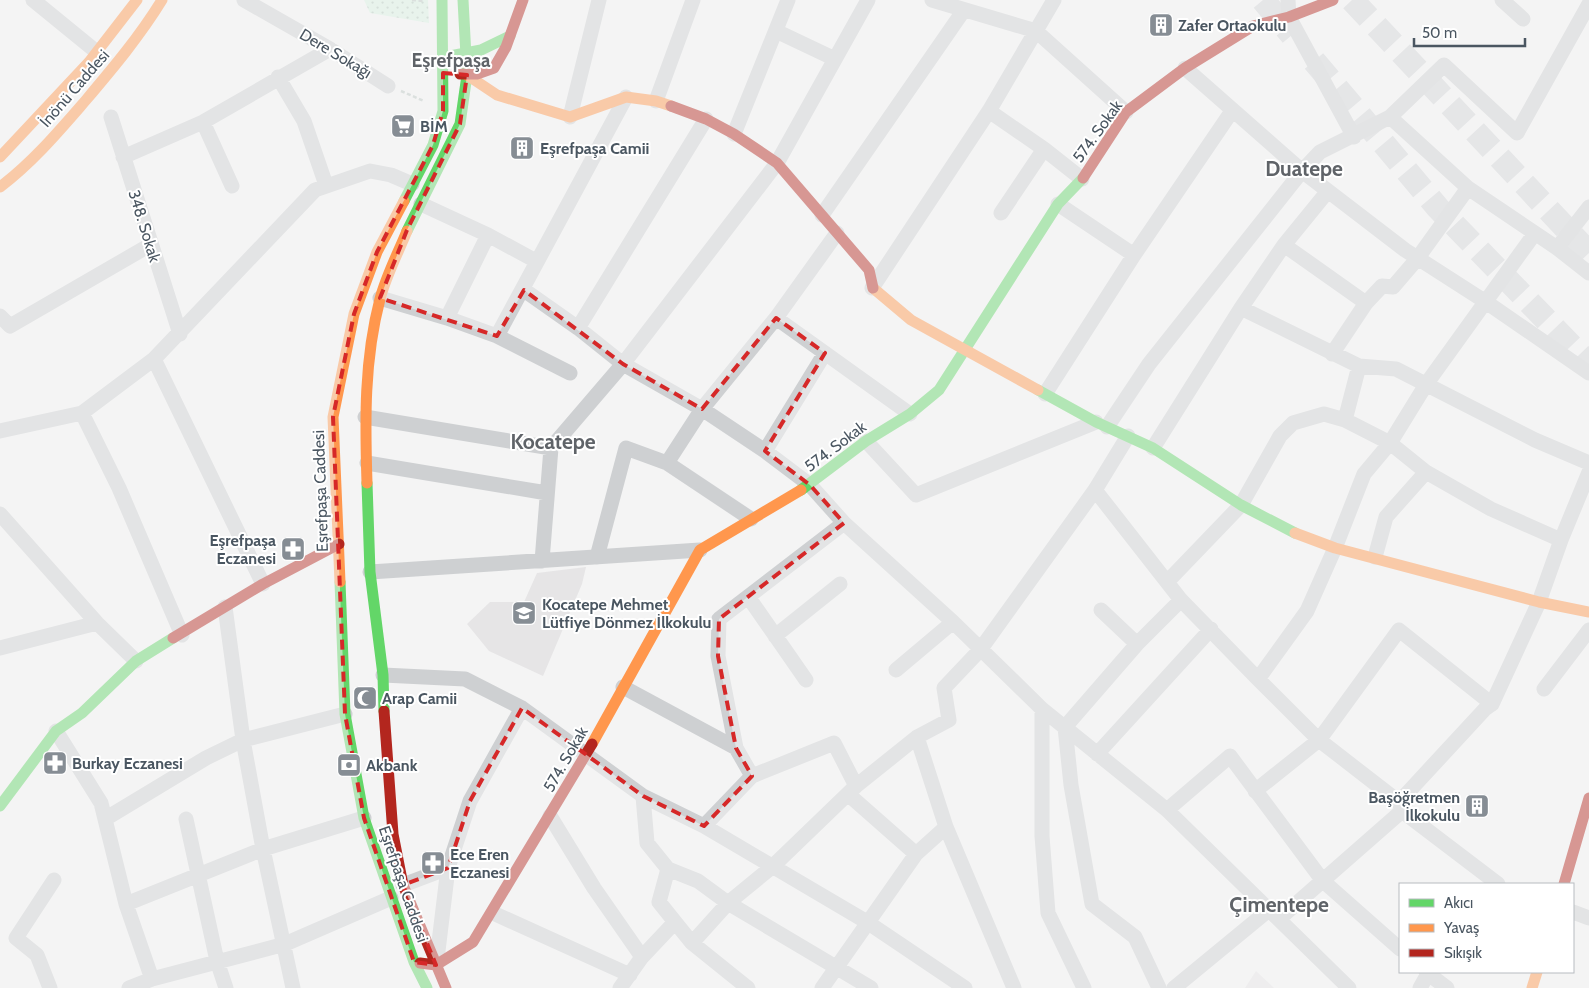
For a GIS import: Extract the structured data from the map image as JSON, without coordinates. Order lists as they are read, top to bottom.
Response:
{
  "streets": {
    "street": [
      "Dere Sokağı",
      "İnönü Caddesi",
      "574. Sokak",
      "348. Sokak",
      "Eşrefpaşa Caddesi"
    ]
  },
  "crossings": [
    ["574. Sokak", "Eşrefpaşa Caddesi"]
  ],
  "districts": [
    "Eşrefpaşa",
    "Duatepe",
    "Kocatepe",
    "Çimentepe"
  ],
  "places": {
    "building": ["Zafer Ortaokulu", "Eşrefpaşa Camii", "Başöğretmen İlkokulu"],
    "supermarket": ["BİM"],
    "pharmacy": ["Eşrefpaşa Eczanesi", "Burkay Eczanesi", "Ece Eren Eczanesi"],
    "school or university": ["Kocatepe Mehmet Lütfiye Dönmez İlkokulu"],
    "mosque": ["Arap Camii"],
    "bank": ["Akbank"]
  },
  "legend": ["Akıcı", "Yavaş", "Sıkışık"],
  "scale_bar": "50 m"
}
